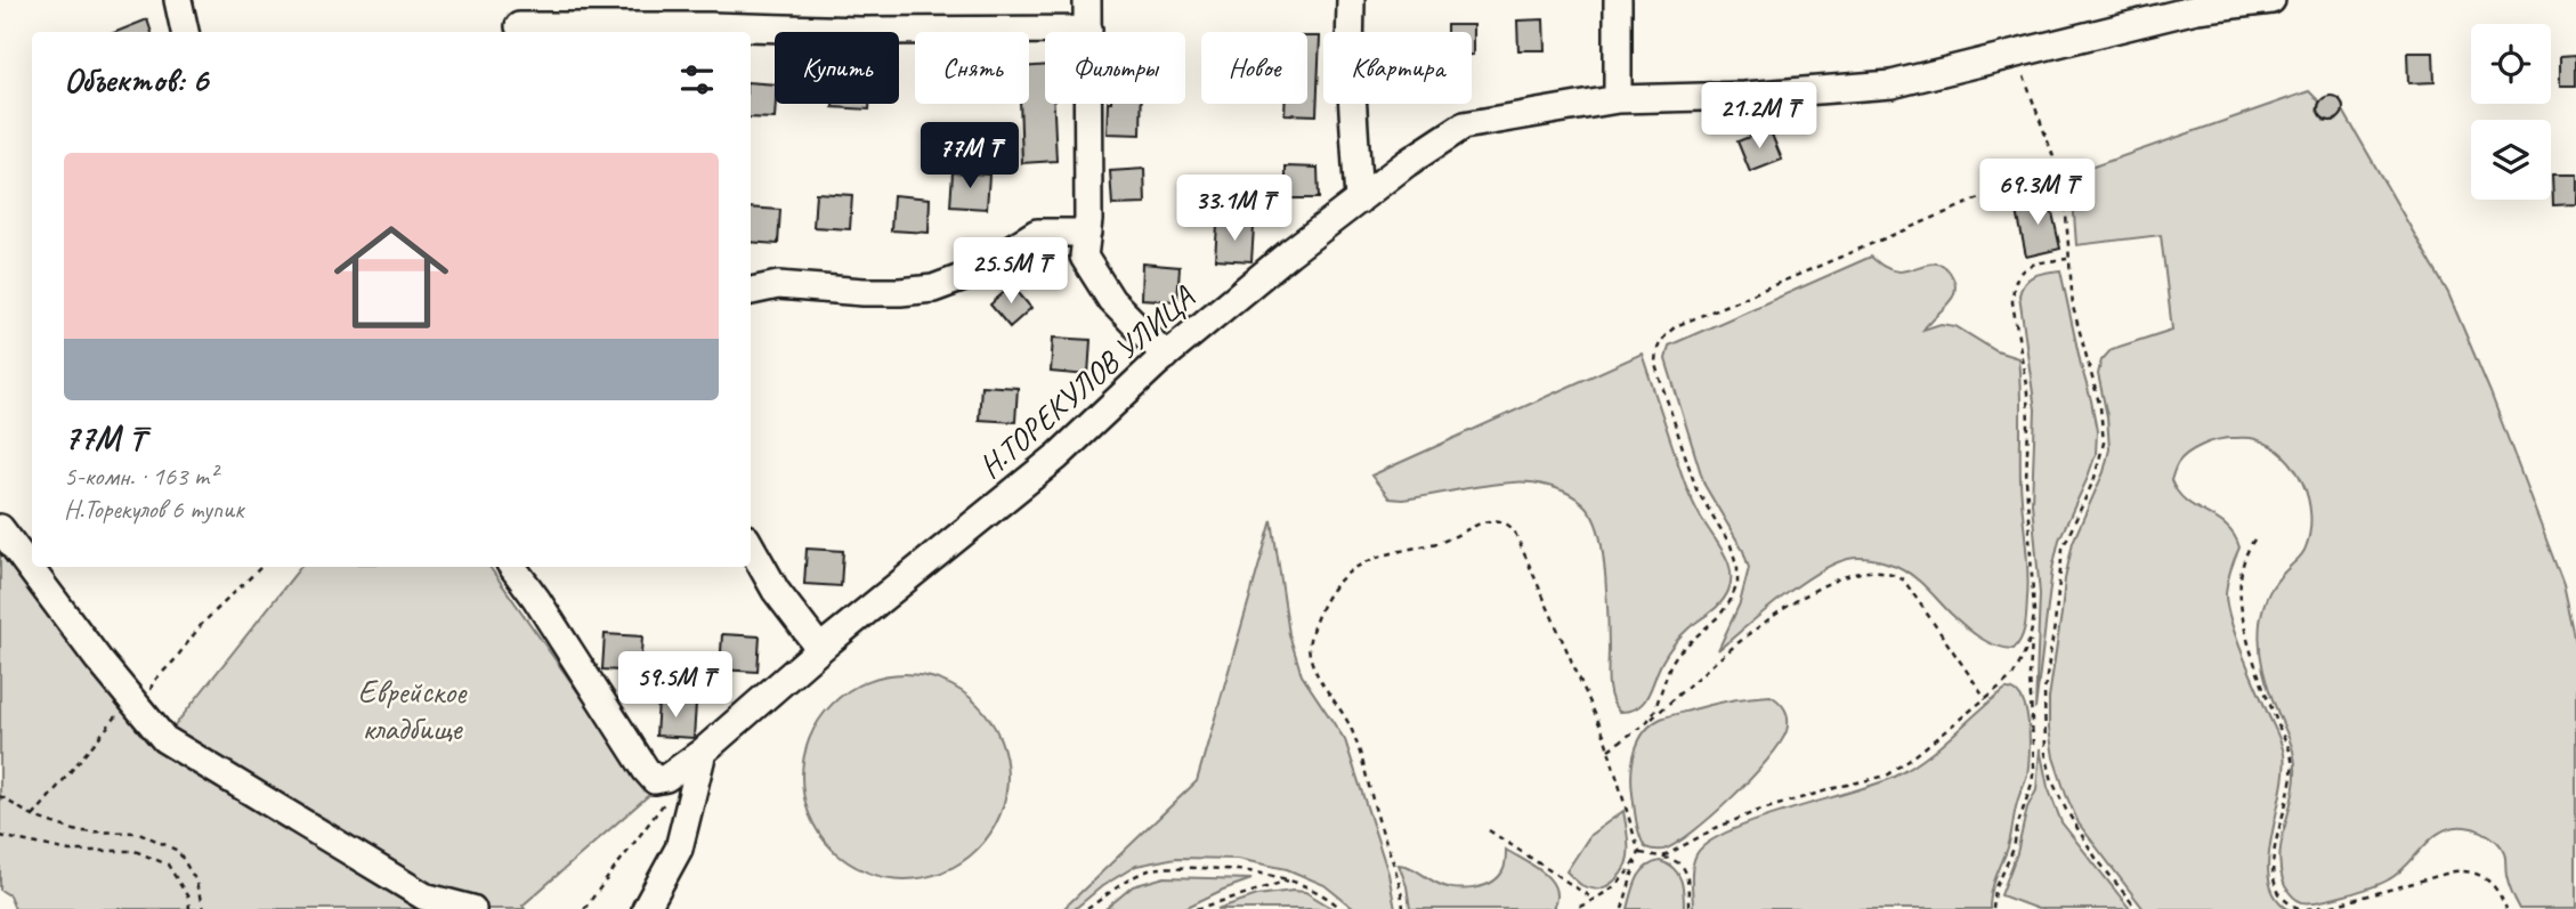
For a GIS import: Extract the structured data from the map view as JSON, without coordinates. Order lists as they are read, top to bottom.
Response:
{
  "streets": {
    "street": ["Н.ТОРЕКУЛОВ УЛИЦА"]
  },
  "parks": ["Еврейское кладбище"],
  "page": {
    "chip": [
      "Купить",
      "Снять",
      "Фильтры",
      "Новое",
      "Квартира"
    ],
    "heading": "Объектов: 6",
    "price": [
      "21.2M ₸",
      "77M ₸",
      "69.3M ₸",
      "33.1M ₸",
      "25.5M ₸",
      "59.5M ₸"
    ],
    "list": [
      {
        "name": "77M ₸",
        "note": "5-комн. · 163 m² · Н.Торекулов 6 тупик"
      }
    ]
  }
}
